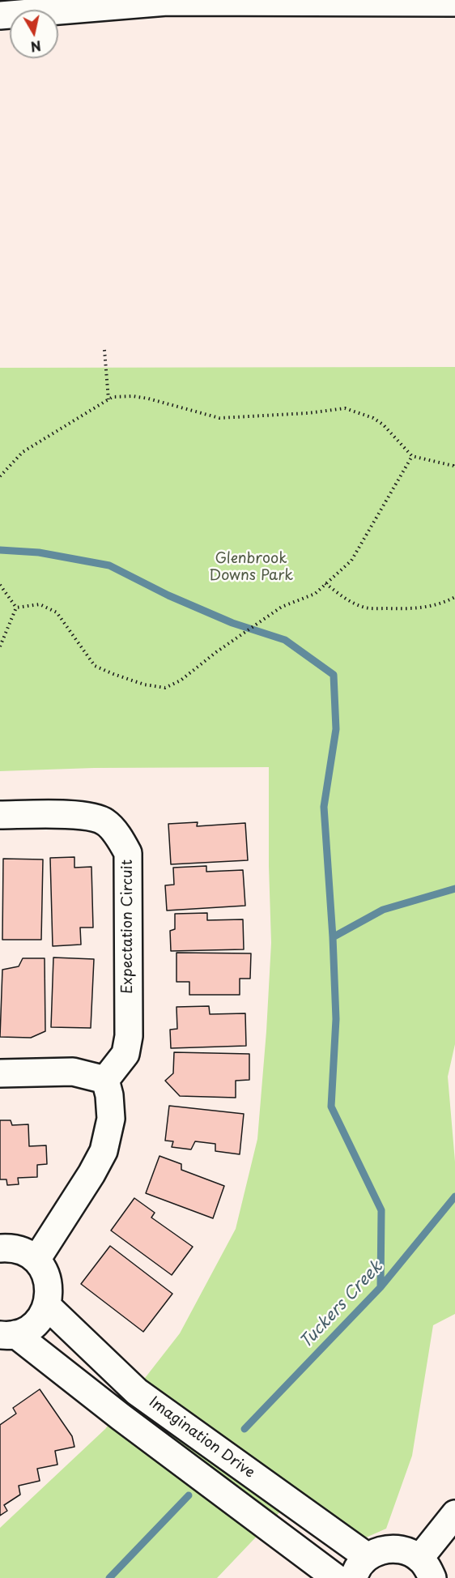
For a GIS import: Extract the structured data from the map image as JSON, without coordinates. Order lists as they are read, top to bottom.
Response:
{
  "streets": {
    "street": ["Expectation Circuit", "Imagination Drive"]
  },
  "water": ["Tuckers Creek"],
  "parks": ["Glenbrook Downs Park"],
  "north": "bottom"
}
